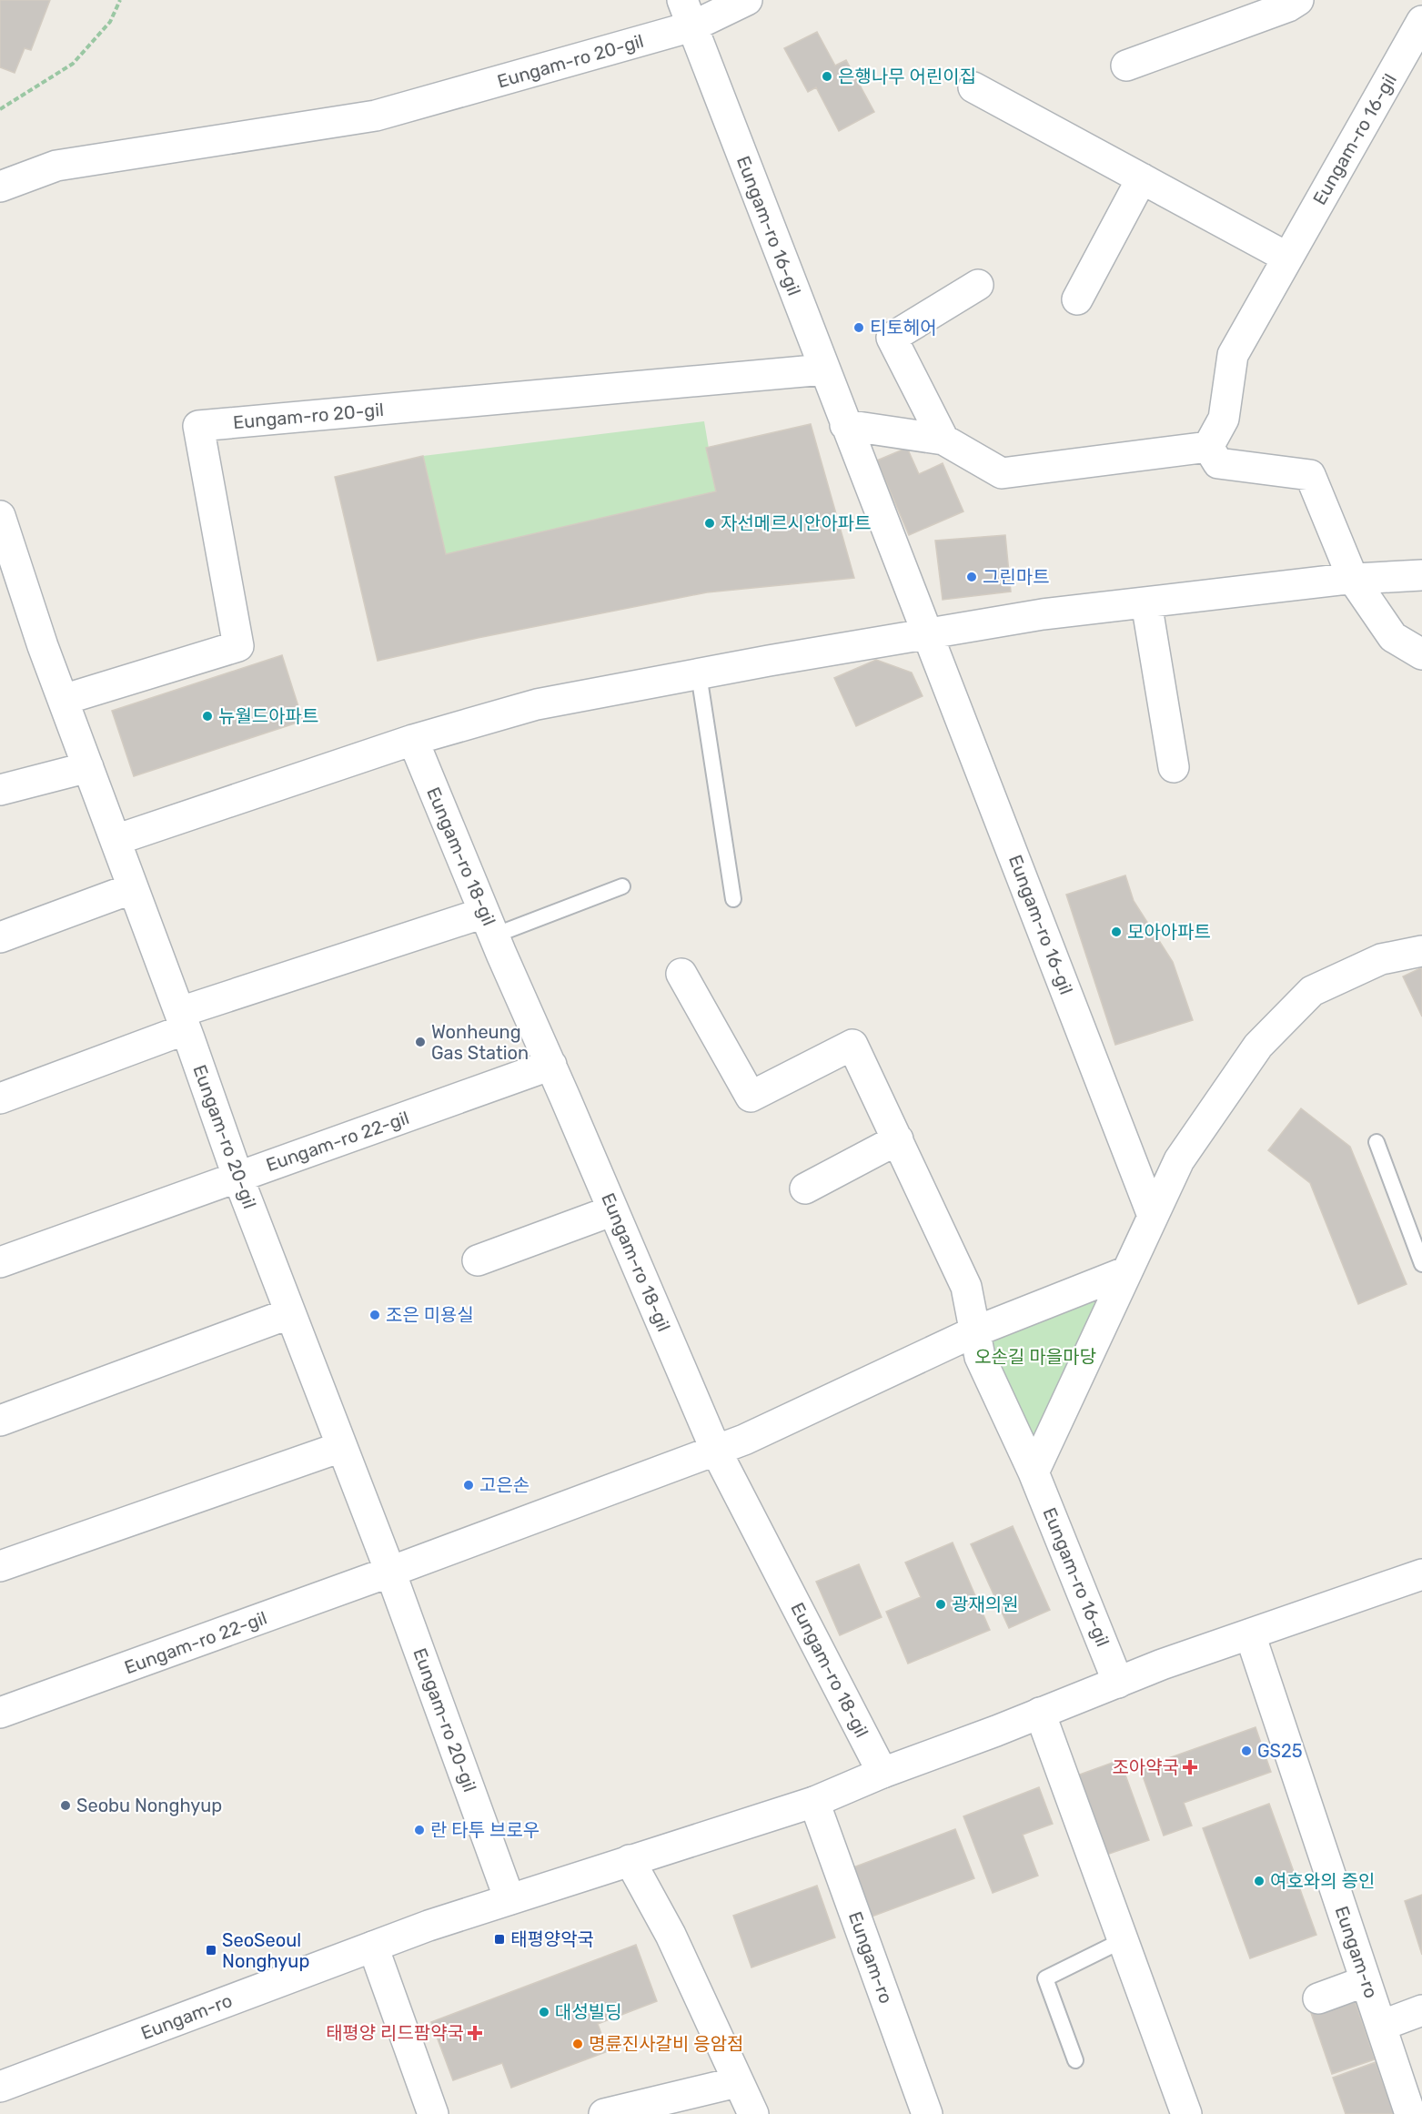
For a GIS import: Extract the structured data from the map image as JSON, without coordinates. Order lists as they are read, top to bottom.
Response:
{
  "streets": {
    "street": [
      "Eungam-ro 20-gil",
      "Eungam-ro 16-gil",
      "Eungam-ro 18-gil",
      "Eungam-ro 22-gil",
      "Eungam-ro"
    ]
  },
  "crossings": [
    ["Eungam-ro 20-gil", "Eungam-ro 16-gil"],
    ["Eungam-ro 20-gil", "Eungam-ro 22-gil"],
    ["Eungam-ro 20-gil", "Eungam-ro"],
    ["Eungam-ro 16-gil", "Eungam-ro"],
    ["Eungam-ro 18-gil", "Eungam-ro 22-gil"],
    ["Eungam-ro 18-gil", "Eungam-ro"]
  ],
  "parks": ["오손길 마을마당"],
  "places": {
    "other": [
      "은행나무 어린이집",
      "티토헤어",
      "자선메르시안아파트",
      "그린마트",
      "뉴월드아파트",
      "모아아파트",
      "Wonheung Gas Station",
      "조은 미용실",
      "고은손",
      "광재의원",
      "GS25",
      "Seobu Nonghyup",
      "란 타투 브로우",
      "여호와의 증인",
      "대성빌딩",
      "명륜진사갈비 응암점"
    ],
    "health": ["조아약국", "태평양 리드팜약국"],
    "transit": ["태평양악국", "SeoSeoul Nonghyup"]
  }
}
